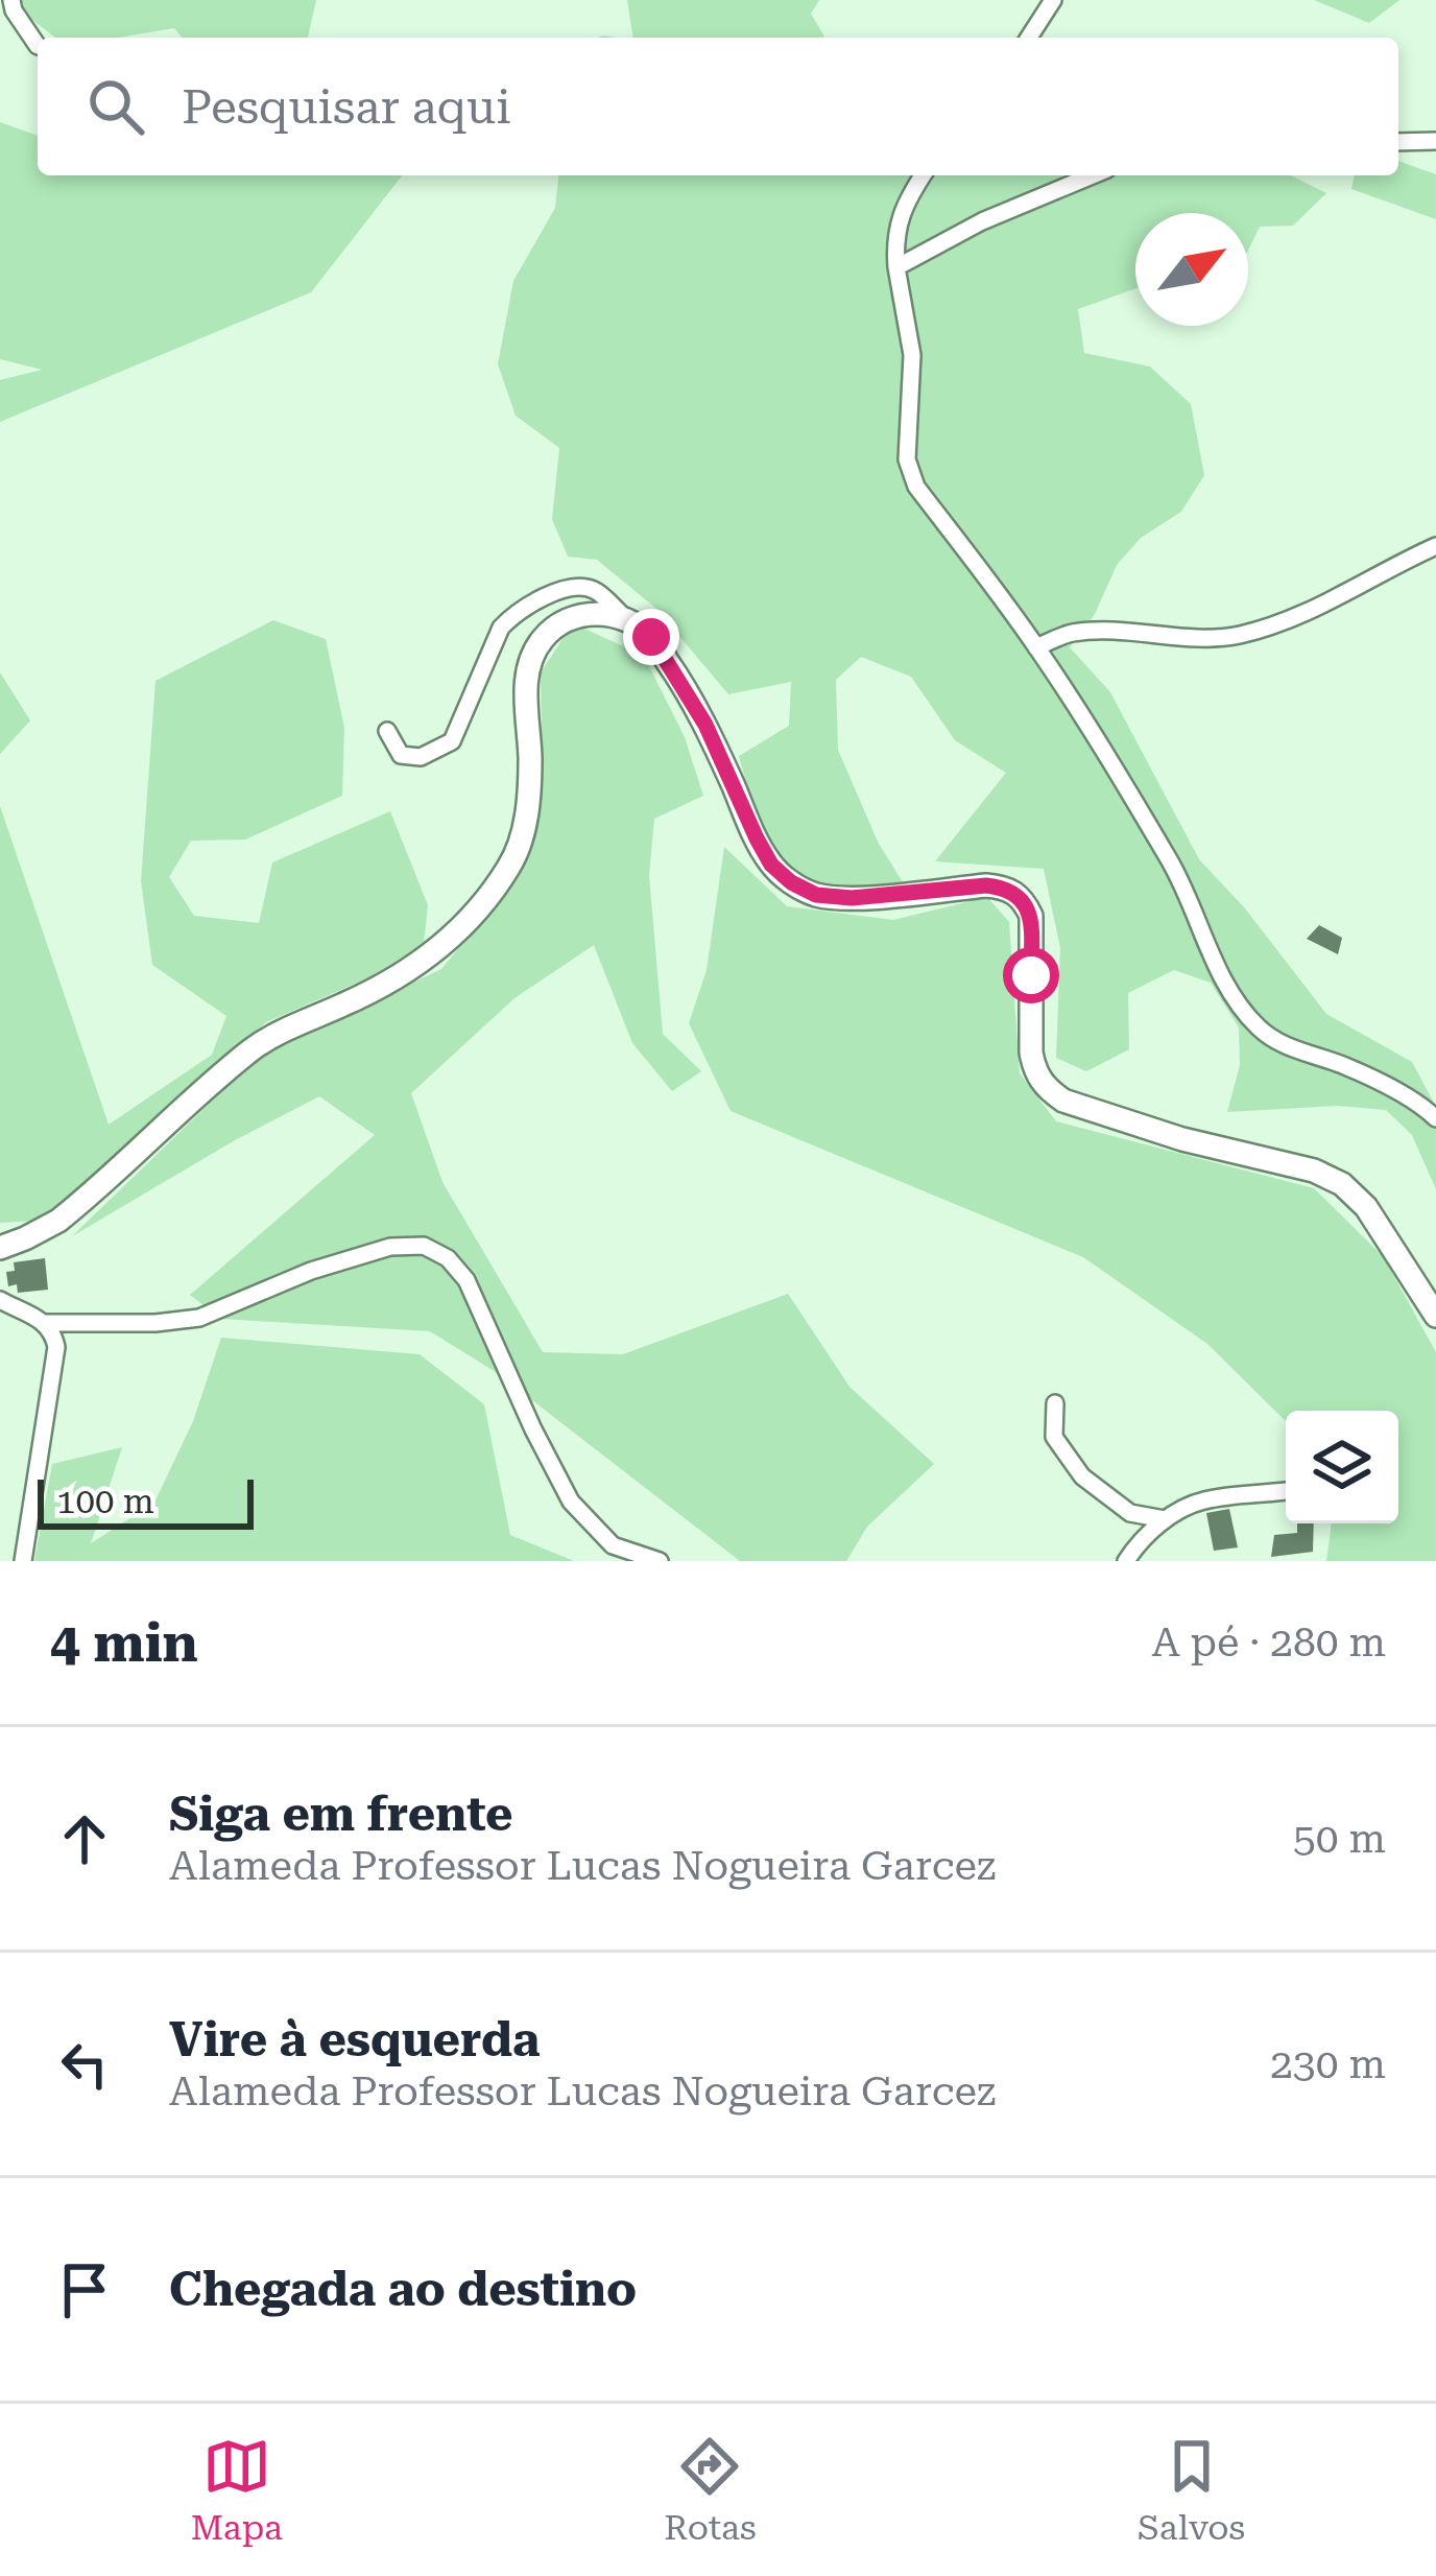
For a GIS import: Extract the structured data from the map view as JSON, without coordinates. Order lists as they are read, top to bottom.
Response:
{
  "scale_bar": "100 m",
  "north": "top right",
  "page": {
    "search": "Pesquisar aqui",
    "scale": "100 m",
    "heading": ["4 min", "A pé · 280 m"],
    "list": [
      ["Siga em frente", "Alameda Professor Lucas Nogueira Garcez", "50 m"],
      ["Vire à esquerda", "Alameda Professor Lucas Nogueira Garcez", "230 m"],
      "Chegada ao destino"
    ],
    "nav": ["Mapa", "Rotas", "Salvos"]
  }
}
